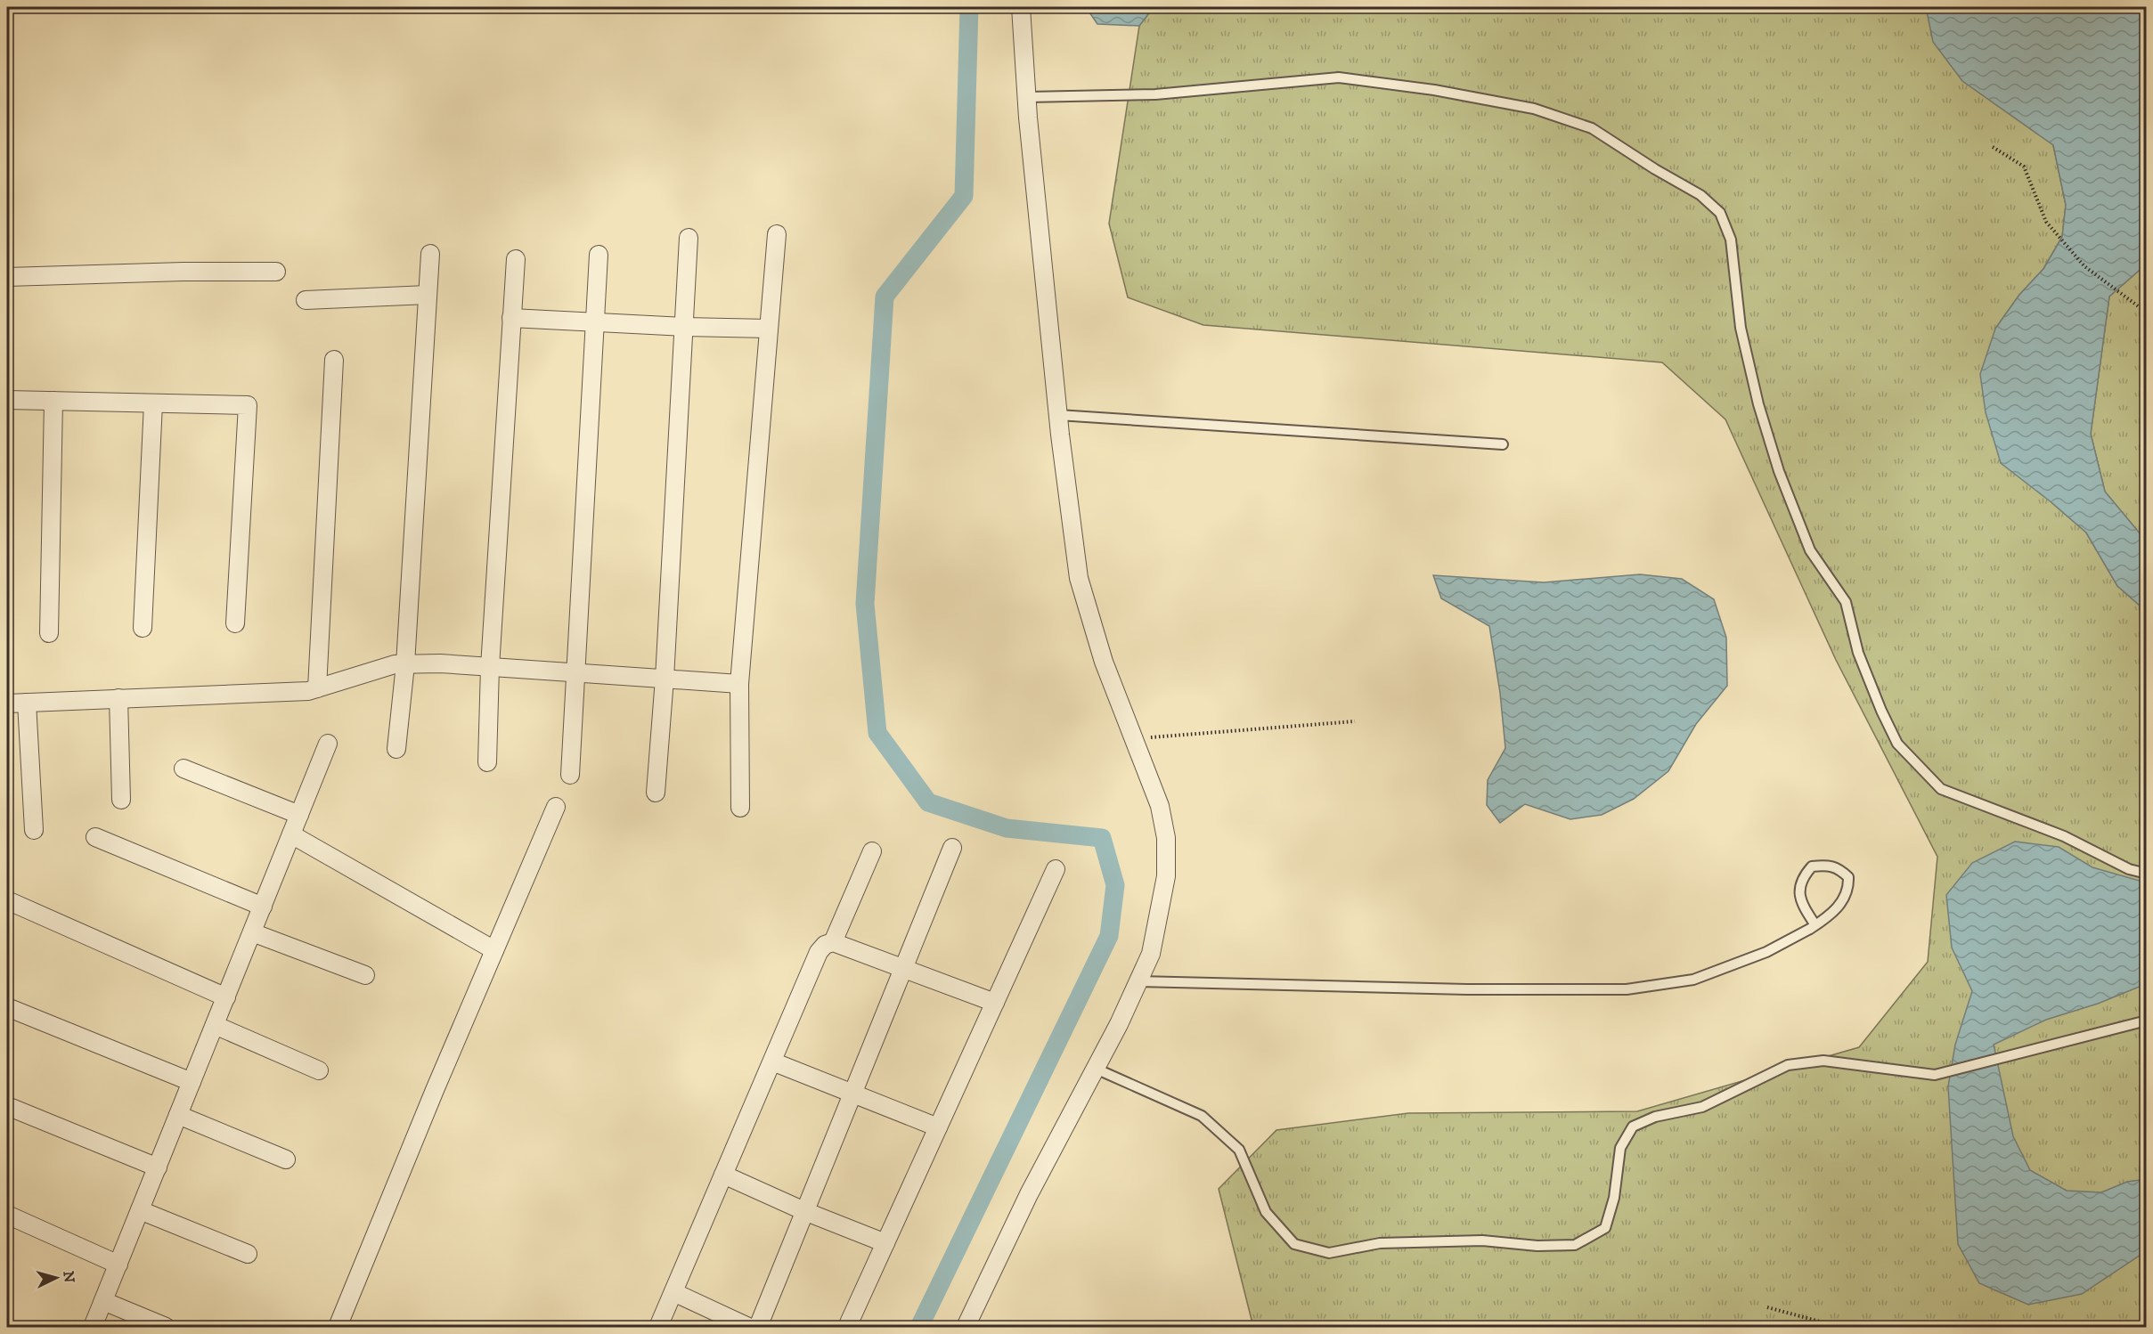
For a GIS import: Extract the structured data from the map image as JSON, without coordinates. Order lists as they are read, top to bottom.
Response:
{
  "north": "right"
}
